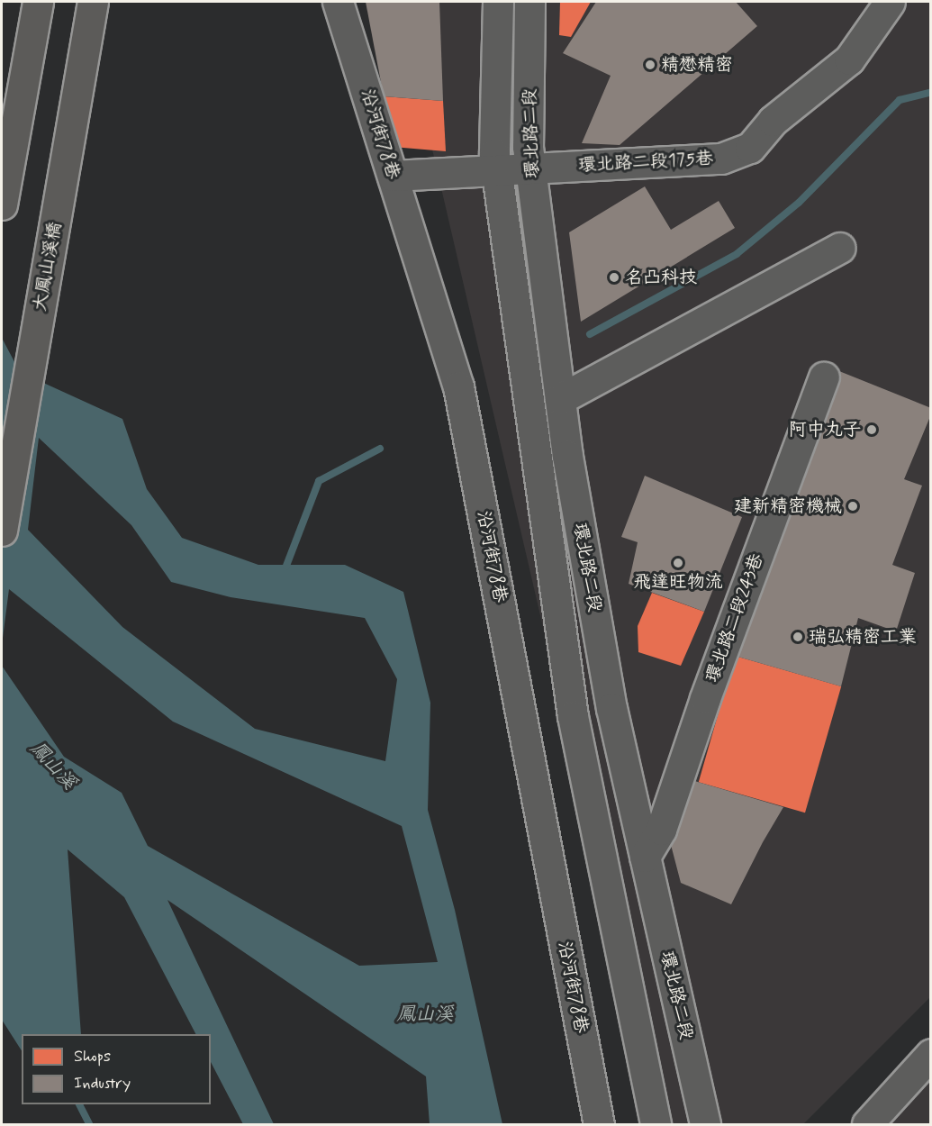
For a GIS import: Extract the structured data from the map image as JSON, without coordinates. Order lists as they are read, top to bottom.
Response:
{
  "streets": {
    "highway": ["大鳳山溪橋"],
    "street": [
      "環北路二段",
      "沿河街78巷",
      "環北路二段175巷",
      "環北路二段243巷"
    ]
  },
  "crossings": [
    ["環北路二段", "環北路二段175巷"],
    ["環北路二段", "環北路二段243巷"],
    ["沿河街78巷", "環北路二段175巷"]
  ],
  "water": ["鳳山溪"],
  "places": [
    "精懋精密",
    "名凸科技",
    "阿中丸子",
    "建新精密機械",
    "飛達旺物流",
    "瑞弘精密工業"
  ],
  "legend": ["Shops", "Industry"]
}
